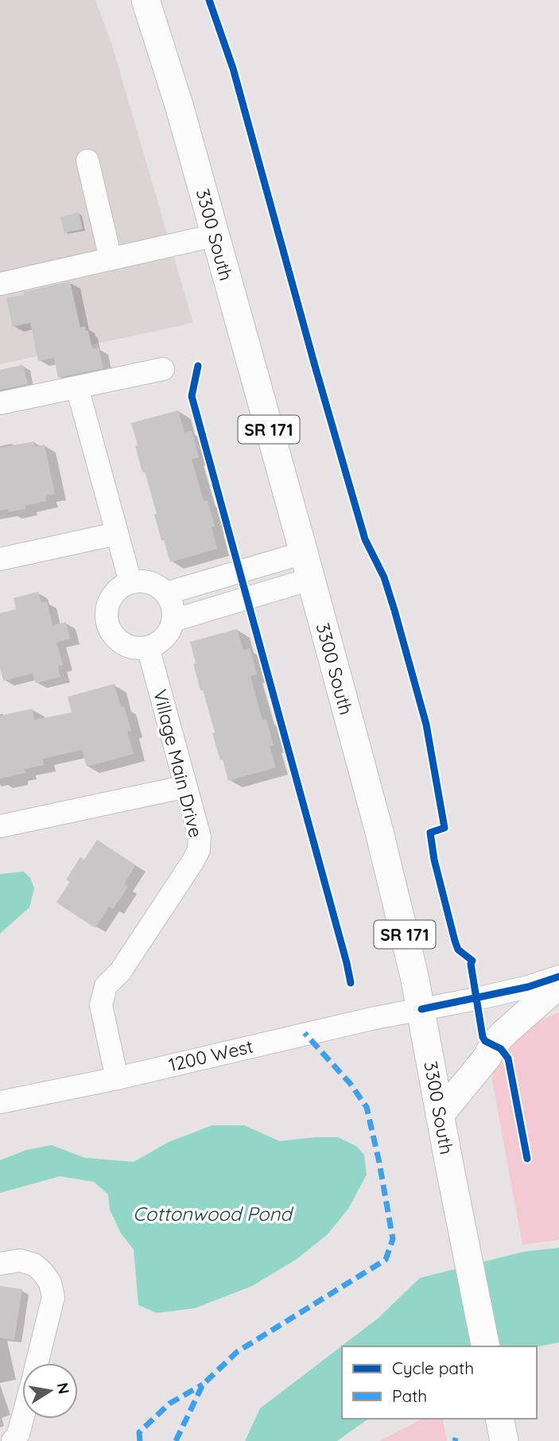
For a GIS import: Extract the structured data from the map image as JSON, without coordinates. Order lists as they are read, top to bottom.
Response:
{
  "streets": {
    "main road": ["3300 South", "SR 171"],
    "street": ["Village Main Drive", "1200 West"]
  },
  "crossings": [
    ["3300 South", "1200 West"],
    ["Village Main Drive", "1200 West"]
  ],
  "water": ["Cottonwood Pond"],
  "legend": ["Cycle path", "Path"],
  "north": "right"
}
